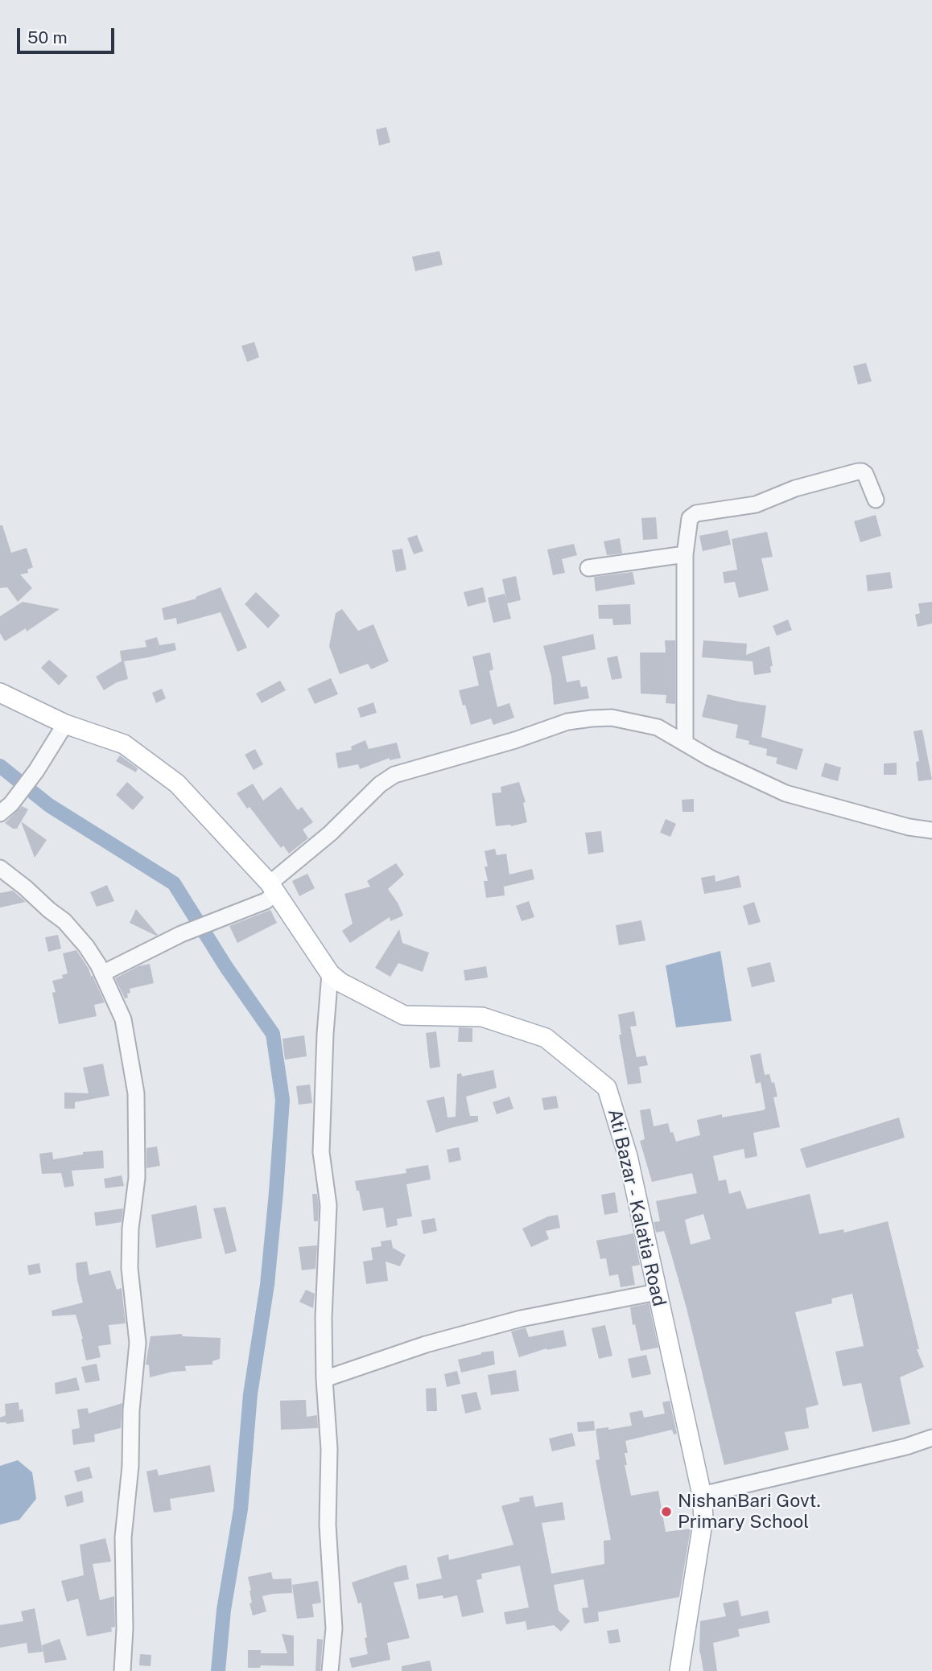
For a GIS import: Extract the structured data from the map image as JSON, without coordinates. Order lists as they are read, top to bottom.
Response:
{
  "streets": {
    "main road": ["Ati Bazar - Kalatia Road"]
  },
  "places": ["NishanBari Govt. Primary School"],
  "scale_bar": "50 m"
}
